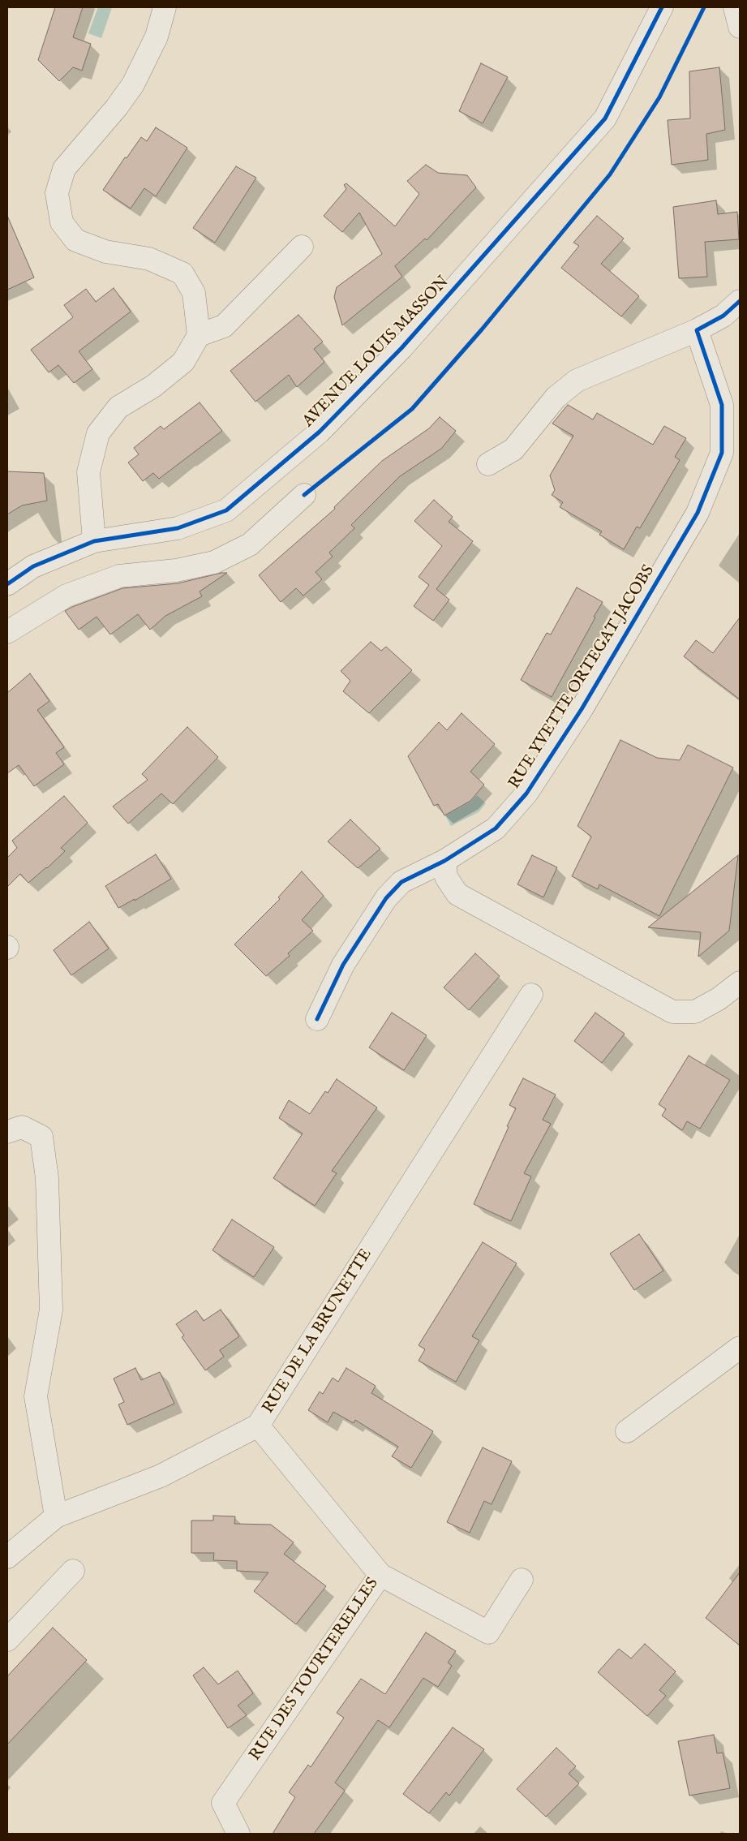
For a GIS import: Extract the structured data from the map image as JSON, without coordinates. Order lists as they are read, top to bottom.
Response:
{
  "streets": {
    "street": [
      "AVENUE LOUIS MASSON",
      "RUE YVETTE ORTEGAT JACOBS",
      "RUE DE LA BRUNETTE",
      "RUE DES TOURTERELLES"
    ]
  },
  "crossings": [
    ["RUE DE LA BRUNETTE", "RUE DES TOURTERELLES"]
  ]
}
